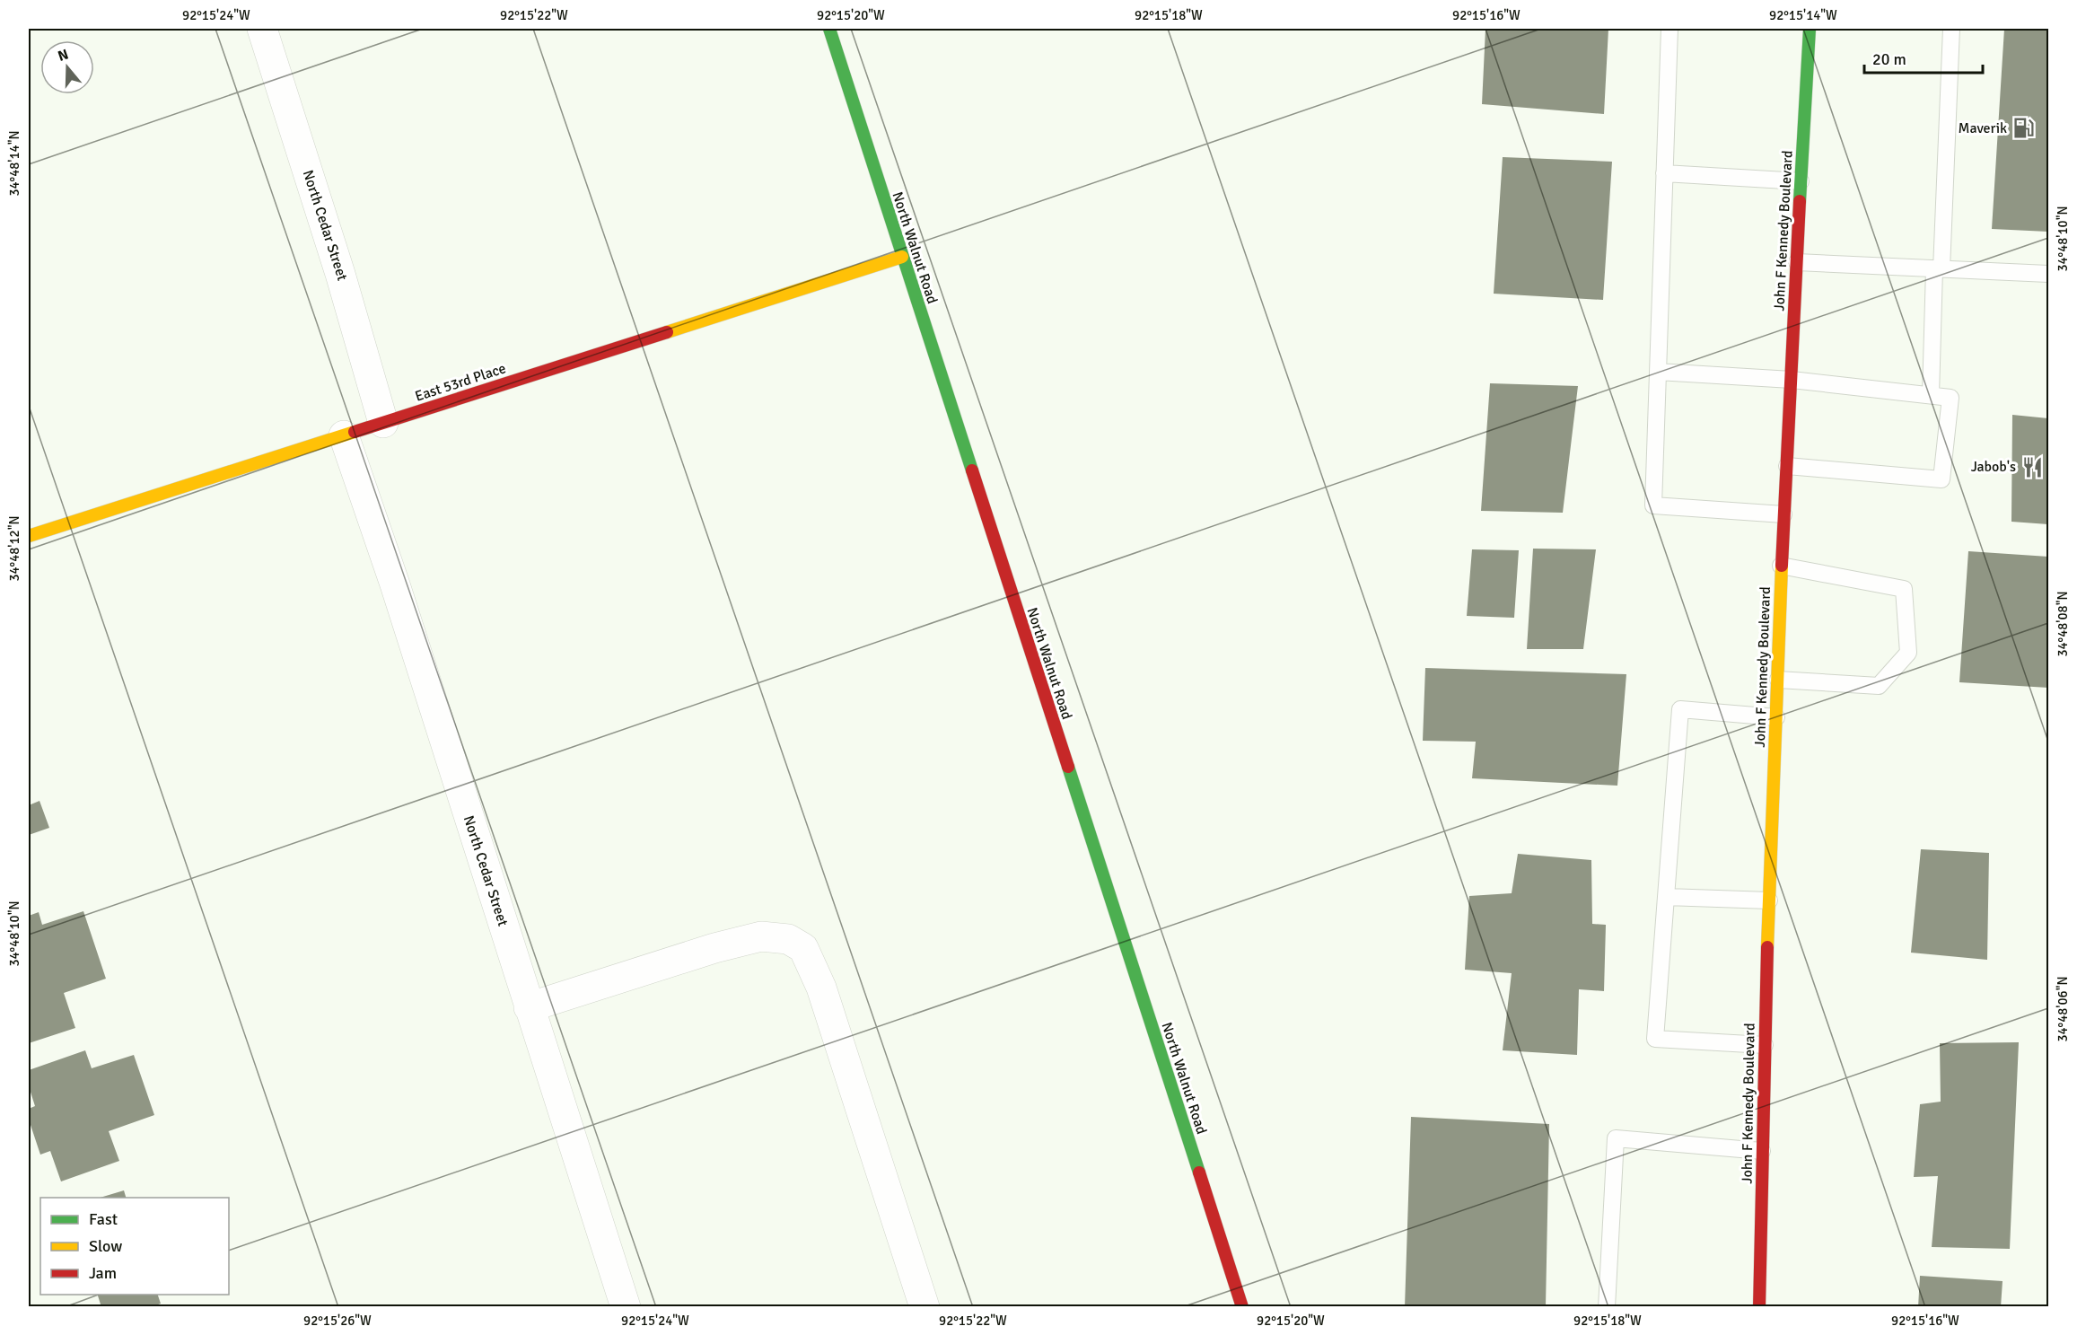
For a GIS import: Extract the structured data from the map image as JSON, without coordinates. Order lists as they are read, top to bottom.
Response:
{
  "streets": {
    "street": [
      "North Cedar Street",
      "John F Kennedy Boulevard",
      "North Walnut Road",
      "East 53rd Place"
    ]
  },
  "crossings": [
    ["North Cedar Street", "East 53rd Place"],
    ["North Walnut Road", "East 53rd Place"]
  ],
  "places": {
    "fuel station": ["Maverik"],
    "restaurant": ["Jabob's"]
  },
  "legend": ["Fast", "Slow", "Jam"],
  "scale_bar": "20 m",
  "north": "top",
  "coordinates": [
    "92°15'24\"W",
    "92°15'22\"W",
    "92°15'20\"W",
    "92°15'18\"W",
    "92°15'16\"W",
    "92°15'14\"W",
    "34°48'14\"N",
    "34°48'10\"N",
    "34°48'12\"N",
    "34°48'08\"N",
    "34°48'06\"N",
    "92°15'26\"W"
  ]
}
